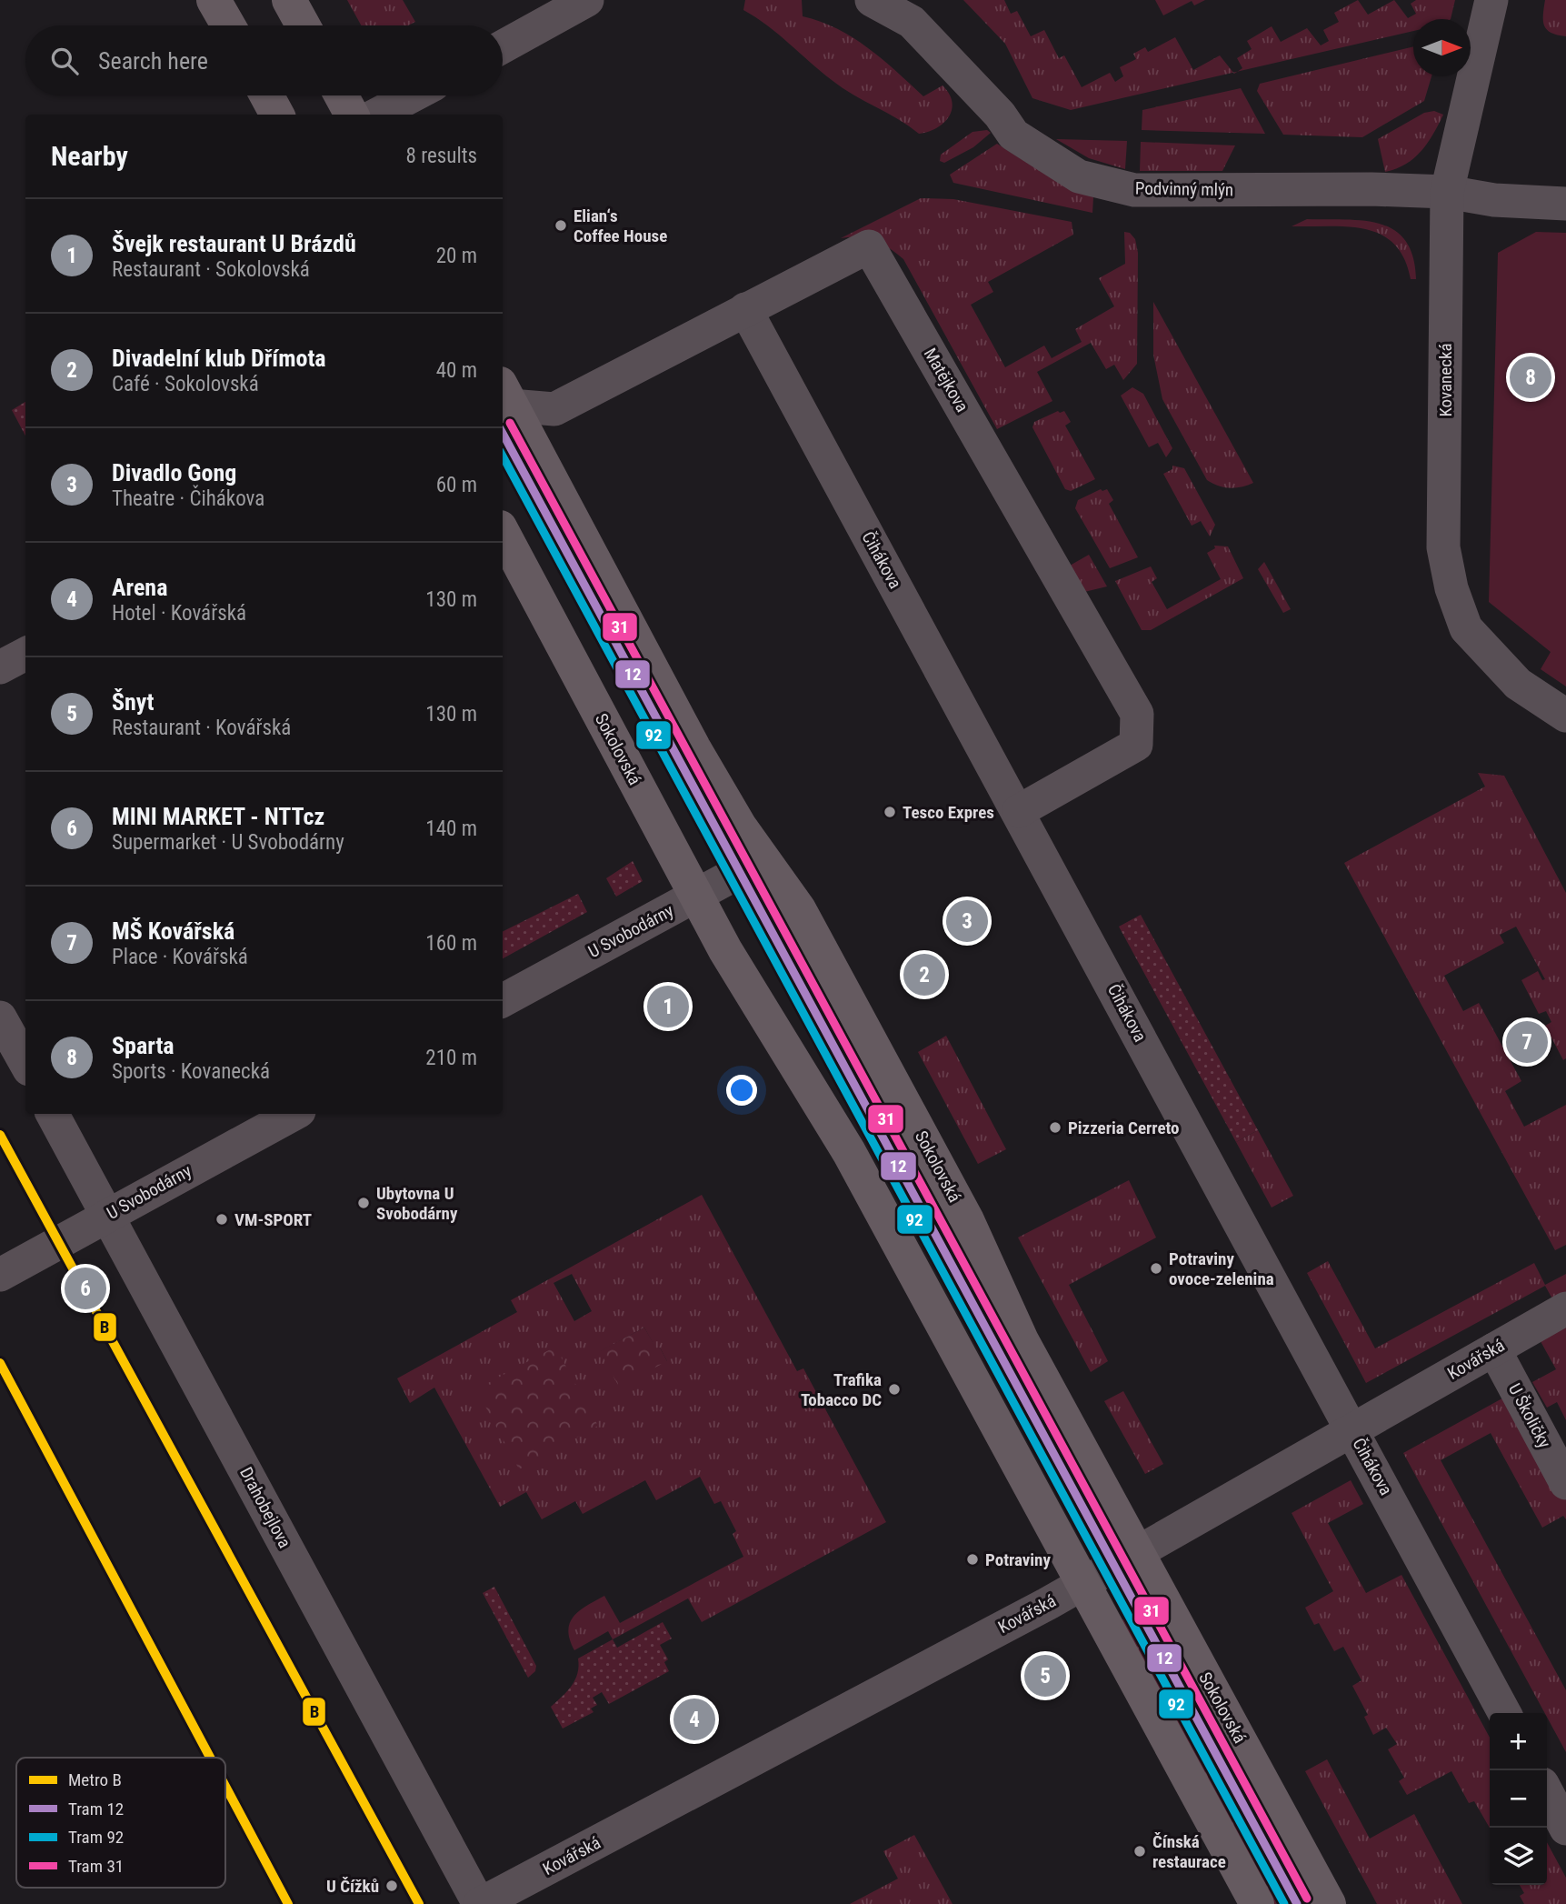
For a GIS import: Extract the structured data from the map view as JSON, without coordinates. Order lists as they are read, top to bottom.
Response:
{
  "streets": {
    "main road": ["Sokolovská"],
    "street": [
      "Podvinný mlýn",
      "Matějkova",
      "Kovanecká",
      "Čihákova",
      "U Svobodárny",
      "Kovářská",
      "U Školičky",
      "Drahobejlova"
    ]
  },
  "crossings": [
    ["Podvinný mlýn", "Kovanecká"],
    ["Matějkova", "Čihákova"],
    ["Matějkova", "Sokolovská"],
    ["Čihákova", "Kovářská"],
    ["Sokolovská", "U Svobodárny"],
    ["Sokolovská", "Kovářská"],
    ["U Svobodárny", "Drahobejlova"],
    ["Kovářská", "U Školičky"],
    ["Kovářská", "Drahobejlova"]
  ],
  "places": [
    "Elian‘s Coffee House",
    "Tesco Expres",
    "Pizzeria Cerreto",
    "Ubytovna U Svobodárny",
    "VM-SPORT",
    "Potraviny ovoce-zelenina",
    "Trafika Tobacco DC",
    "Potraviny",
    "Čínská restaurace",
    "U Čížků"
  ],
  "lines": [
    "tram line 31",
    "tram line 12",
    "tram line 92",
    "metro line B"
  ],
  "legend": [
    "Metro B",
    "Tram 12",
    "Tram 92",
    "Tram 31"
  ],
  "north": "right",
  "page": {
    "search": "Search here",
    "heading": ["Nearby", "8 results"],
    "list": [
      {
        "mark": "1",
        "name": "Švejk restaurant U Brázdů",
        "note": "Restaurant · Sokolovská",
        "value": "20 m"
      },
      {
        "mark": "2",
        "name": "Divadelní klub Dřímota",
        "note": "Café · Sokolovská",
        "value": "40 m"
      },
      {
        "mark": "3",
        "name": "Divadlo Gong",
        "note": "Theatre · Čihákova",
        "value": "60 m"
      },
      {
        "mark": "4",
        "name": "Arena",
        "note": "Hotel · Kovářská",
        "value": "130 m"
      },
      {
        "mark": "5",
        "name": "Šnyt",
        "note": "Restaurant · Kovářská",
        "value": "130 m"
      },
      {
        "mark": "6",
        "name": "MINI MARKET - NTTcz",
        "note": "Supermarket · U Svobodárny",
        "value": "140 m"
      },
      {
        "mark": "7",
        "name": "MŠ Kovářská",
        "note": "Place · Kovářská",
        "value": "160 m"
      },
      {
        "mark": "8",
        "name": "Sparta",
        "note": "Sports · Kovanecká",
        "value": "210 m"
      }
    ],
    "pins": [
      "8",
      "3",
      "2",
      "1",
      "7",
      "6",
      "5",
      "4"
    ],
    "map_buttons": ["+", "−"]
  }
}
